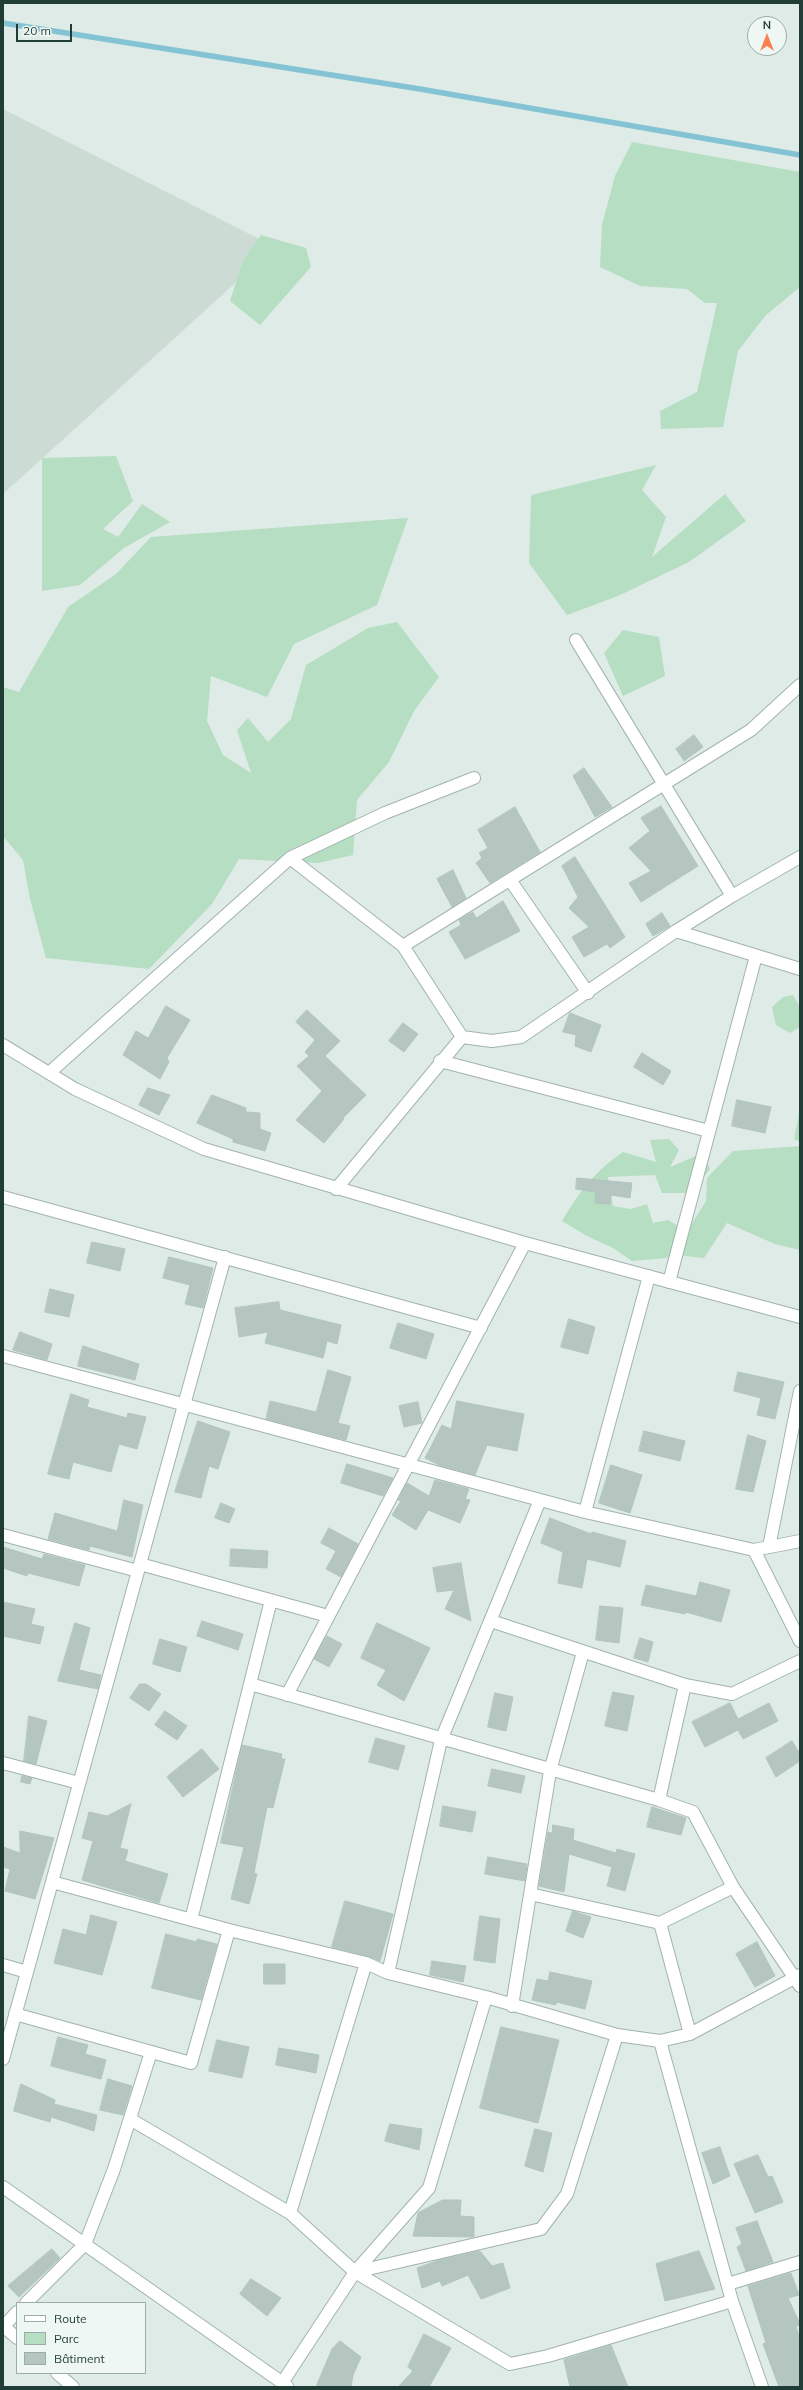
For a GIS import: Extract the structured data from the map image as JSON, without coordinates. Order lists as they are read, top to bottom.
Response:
{
  "legend": ["Route", "Parc", "Bâtiment"],
  "scale_bar": "20 m",
  "north": "top"
}
